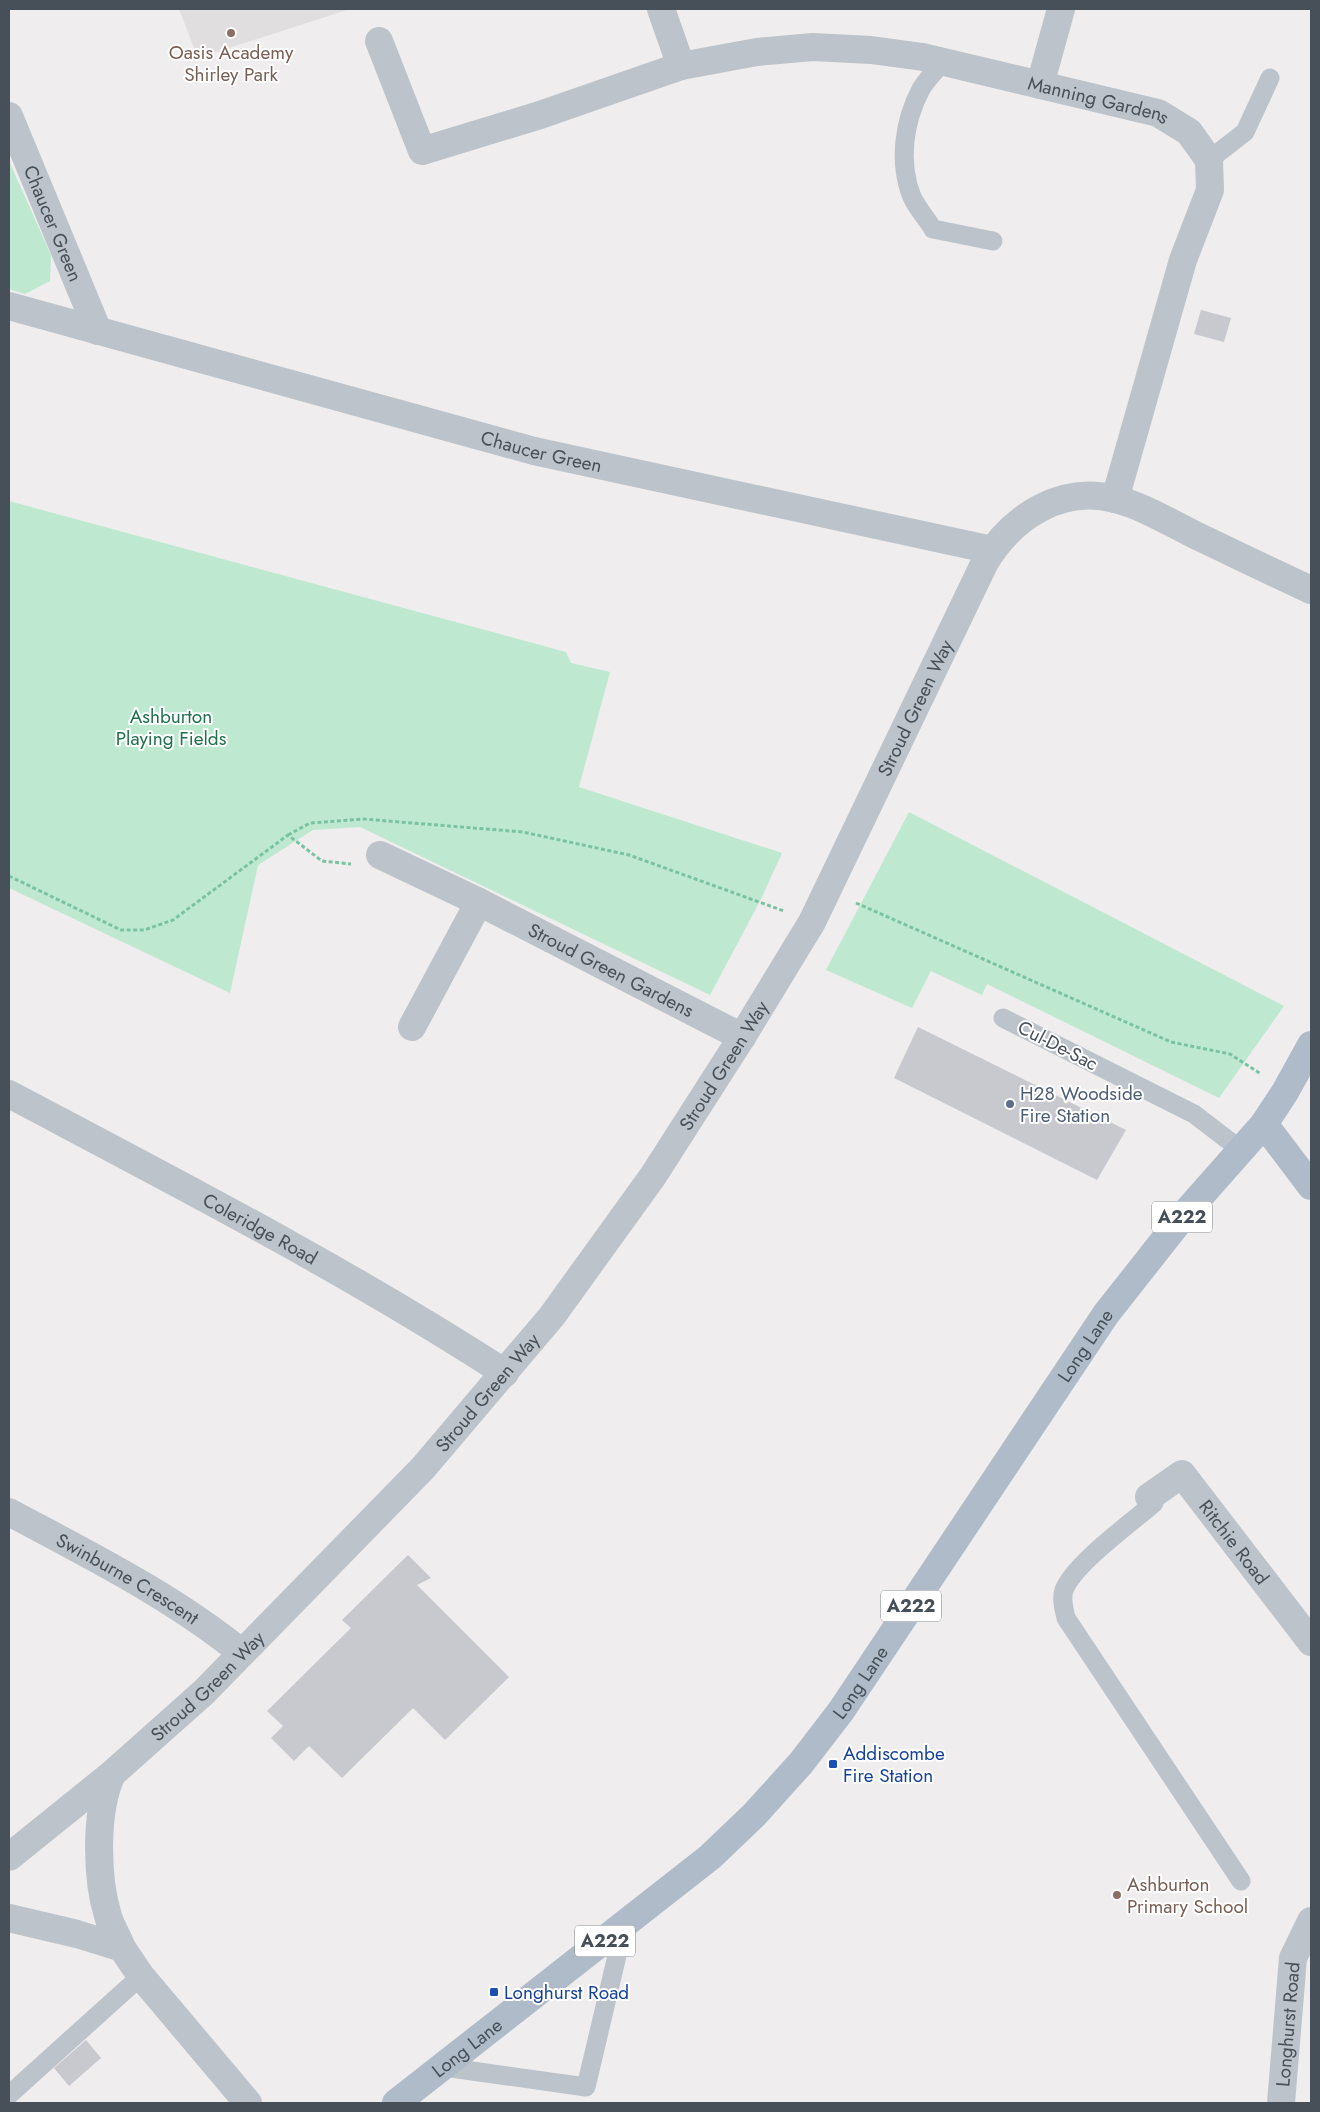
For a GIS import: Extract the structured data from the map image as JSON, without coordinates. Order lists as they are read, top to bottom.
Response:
{
  "streets": {
    "main road": ["A222", "Long Lane"],
    "street": [
      "Manning Gardens",
      "Chaucer Green",
      "Stroud Green Way",
      "Stroud Green Gardens",
      "Coleridge Road",
      "Ritchie Road",
      "Swinburne Crescent",
      "Longhurst Road"
    ],
    "lane": ["Cul-De-Sac"]
  },
  "crossings": [
    ["Chaucer Green", "Stroud Green Way"],
    ["Stroud Green Way", "Stroud Green Gardens"],
    ["Stroud Green Way", "Coleridge Road"],
    ["Stroud Green Way", "Swinburne Crescent"],
    ["Cul-De-Sac", "Long Lane"],
    ["A222", "Long Lane"]
  ],
  "parks": ["Ashburton Playing Fields"],
  "places": {
    "other": ["Oasis Academy Shirley Park", "H28 Woodside Fire Station", "Ashburton Primary School"],
    "transit": ["Addiscombe Fire Station", "Longhurst Road"]
  }
}
